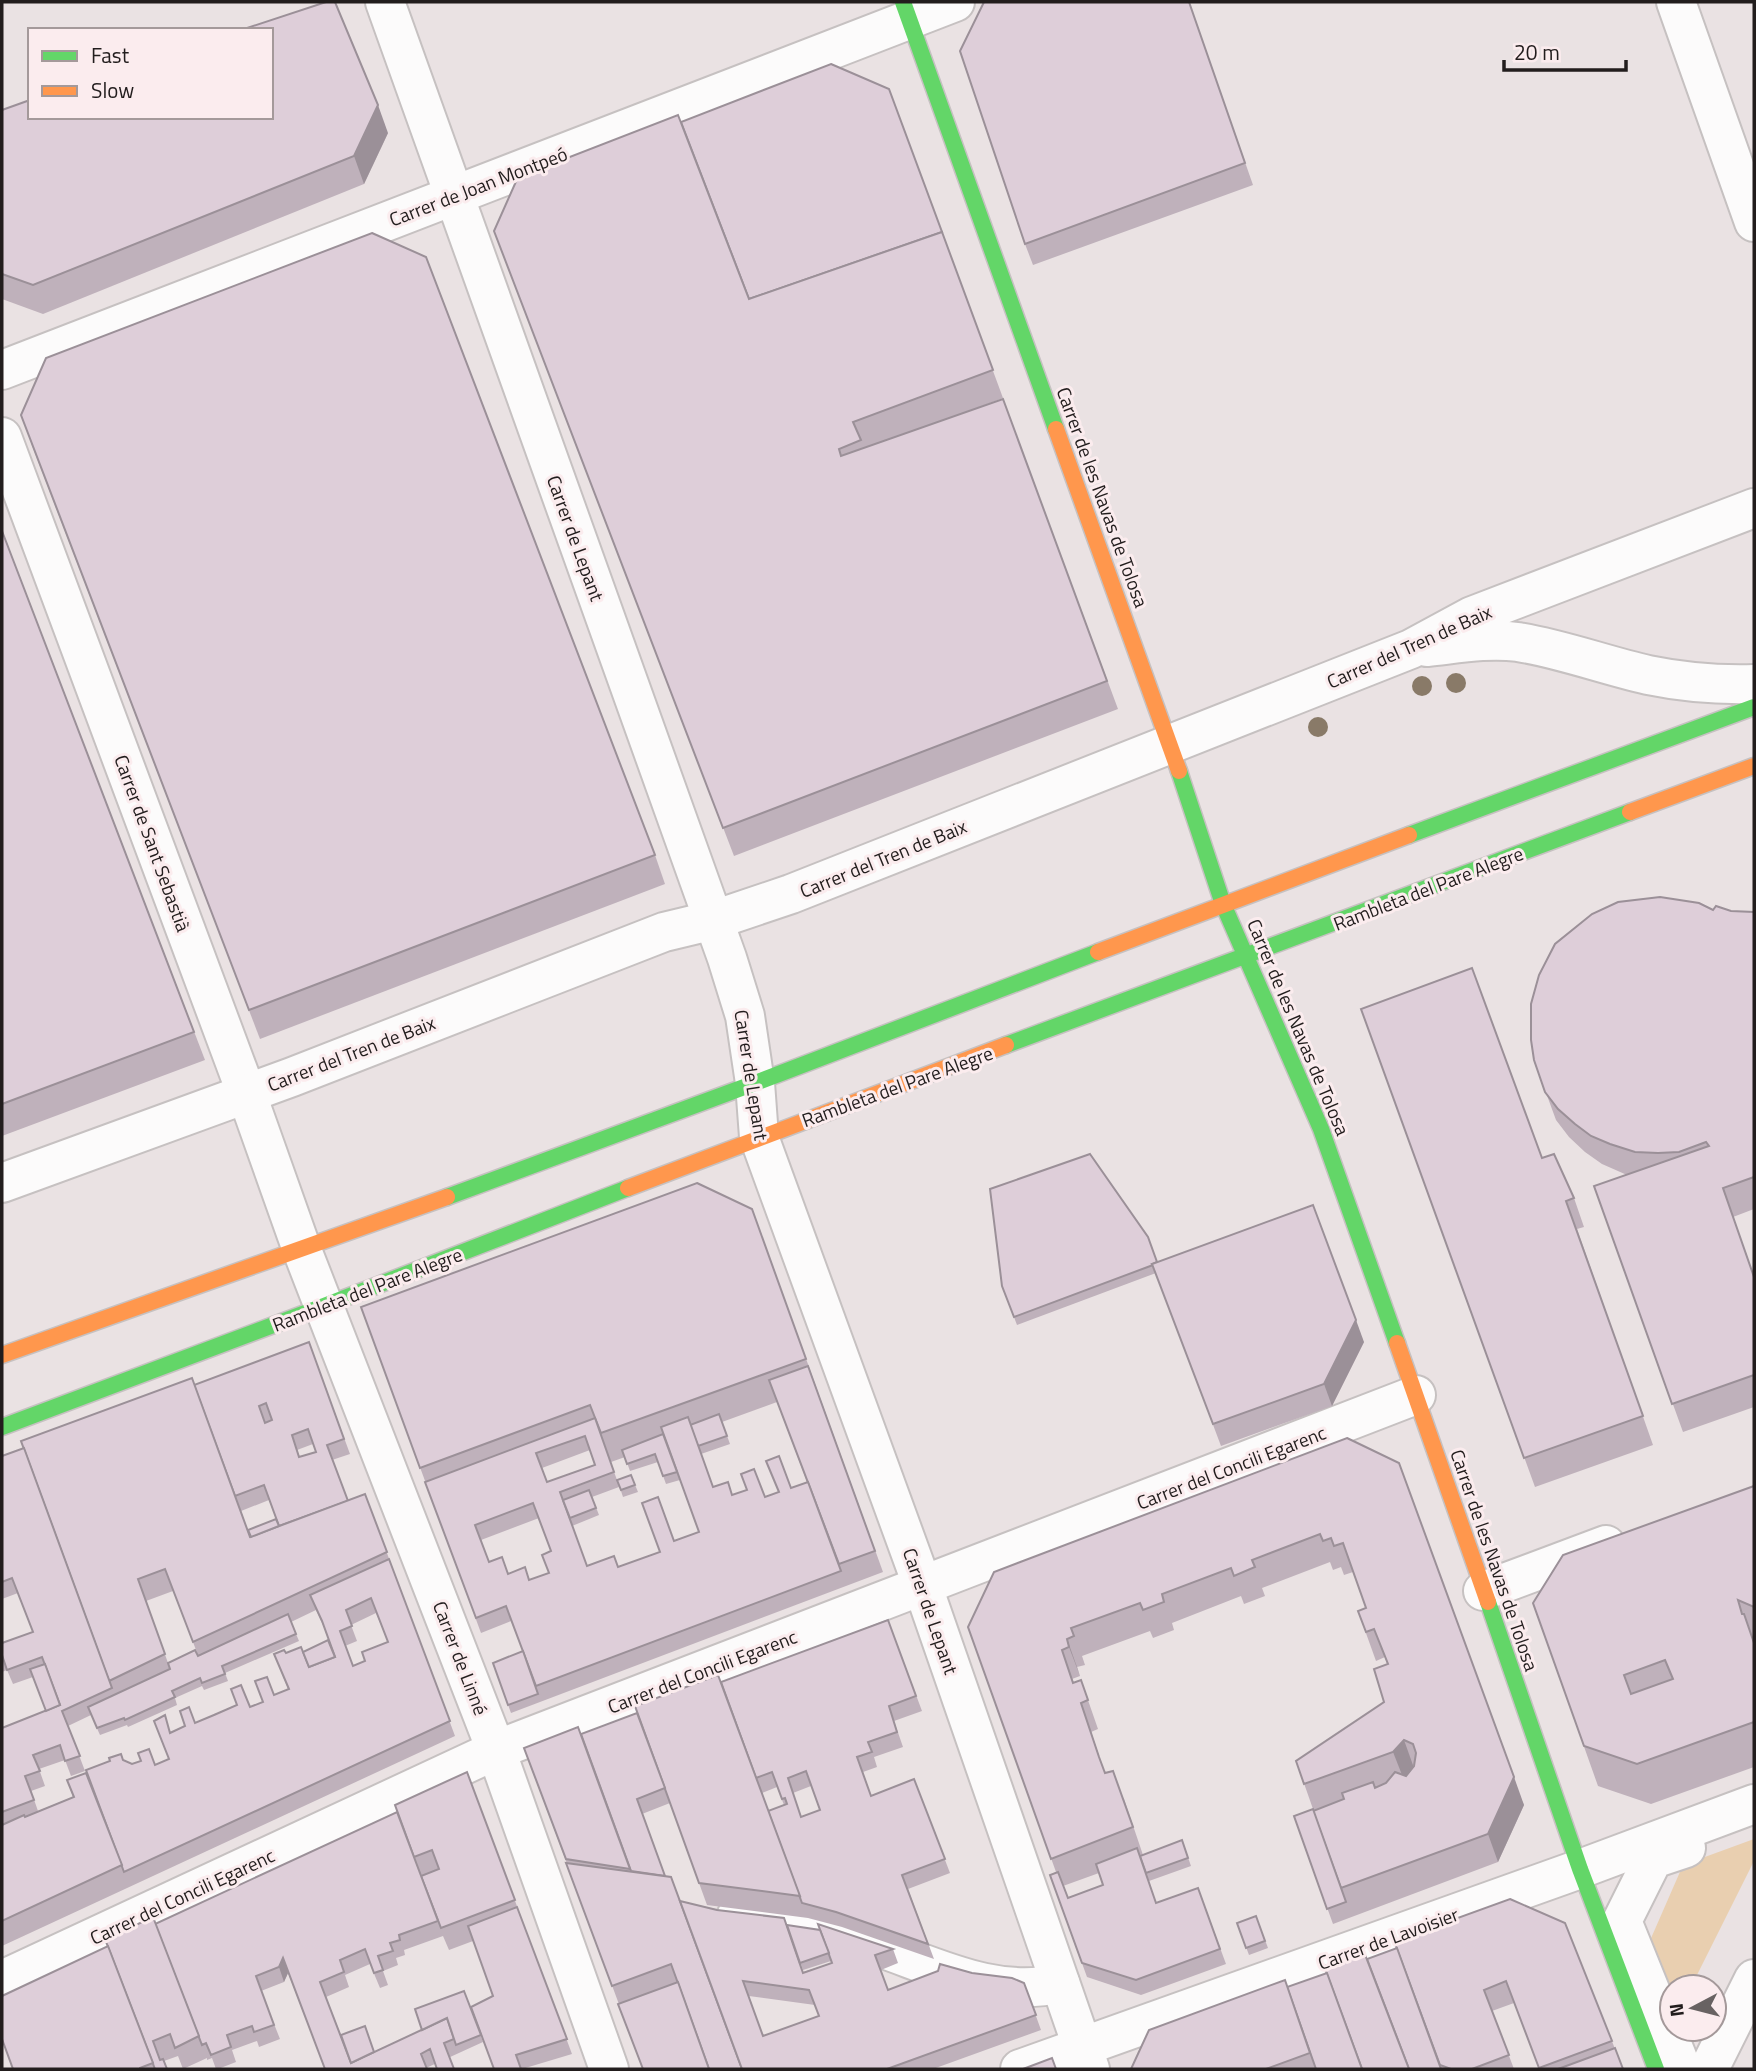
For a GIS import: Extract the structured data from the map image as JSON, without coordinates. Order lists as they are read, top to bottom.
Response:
{
  "streets": {
    "main road": ["Carrer de les Navas de Tolosa", "Rambleta del Pare Alegre"],
    "street": [
      "Carrer de Joan Montpeó",
      "Carrer de Lepant",
      "Carrer del Tren de Baix",
      "Carrer de Sant Sebastià",
      "Carrer del Concili Egarenc",
      "Carrer de Linné",
      "Carrer de Lavoisier"
    ]
  },
  "crossings": [
    ["Carrer de Joan Montpeó", "Carrer de les Navas de Tolosa"],
    ["Carrer de Joan Montpeó", "Carrer de Lepant"],
    ["Carrer de les Navas de Tolosa", "Carrer del Tren de Baix"],
    ["Carrer de les Navas de Tolosa", "Rambleta del Pare Alegre"],
    ["Carrer de les Navas de Tolosa", "Carrer del Concili Egarenc"],
    ["Carrer de les Navas de Tolosa", "Carrer de Lavoisier"],
    ["Carrer de Lepant", "Carrer del Tren de Baix"],
    ["Carrer de Lepant", "Rambleta del Pare Alegre"],
    ["Carrer de Lepant", "Carrer del Concili Egarenc"],
    ["Carrer de Lepant", "Carrer de Lavoisier"],
    ["Carrer del Tren de Baix", "Carrer de Sant Sebastià"],
    ["Carrer de Sant Sebastià", "Carrer de Linné"],
    ["Rambleta del Pare Alegre", "Carrer de Linné"],
    ["Carrer del Concili Egarenc", "Carrer de Linné"]
  ],
  "legend": ["Fast", "Slow"],
  "scale_bar": "20 m",
  "north": "left"
}
